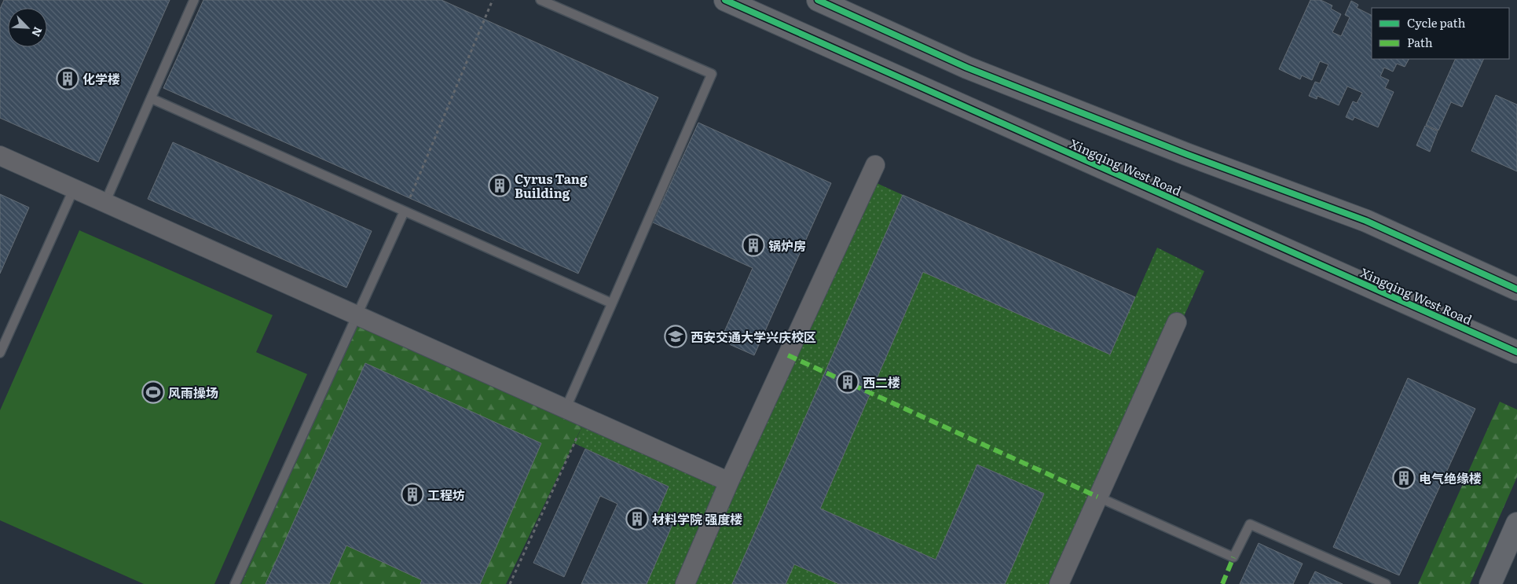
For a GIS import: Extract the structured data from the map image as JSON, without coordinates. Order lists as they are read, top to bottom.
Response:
{
  "streets": {
    "main road": ["Xingqing West Road"]
  },
  "places": {
    "building": [
      "化学楼",
      "Cyrus Tang Building",
      "锅炉房",
      "西二楼",
      "电气绝缘楼",
      "工程坊",
      "材料学院 强度楼"
    ],
    "school or university": ["西安交通大学兴庆校区"],
    "sports": ["风雨操场"]
  },
  "legend": ["Cycle path", "Path"],
  "north": "bottom right"
}
